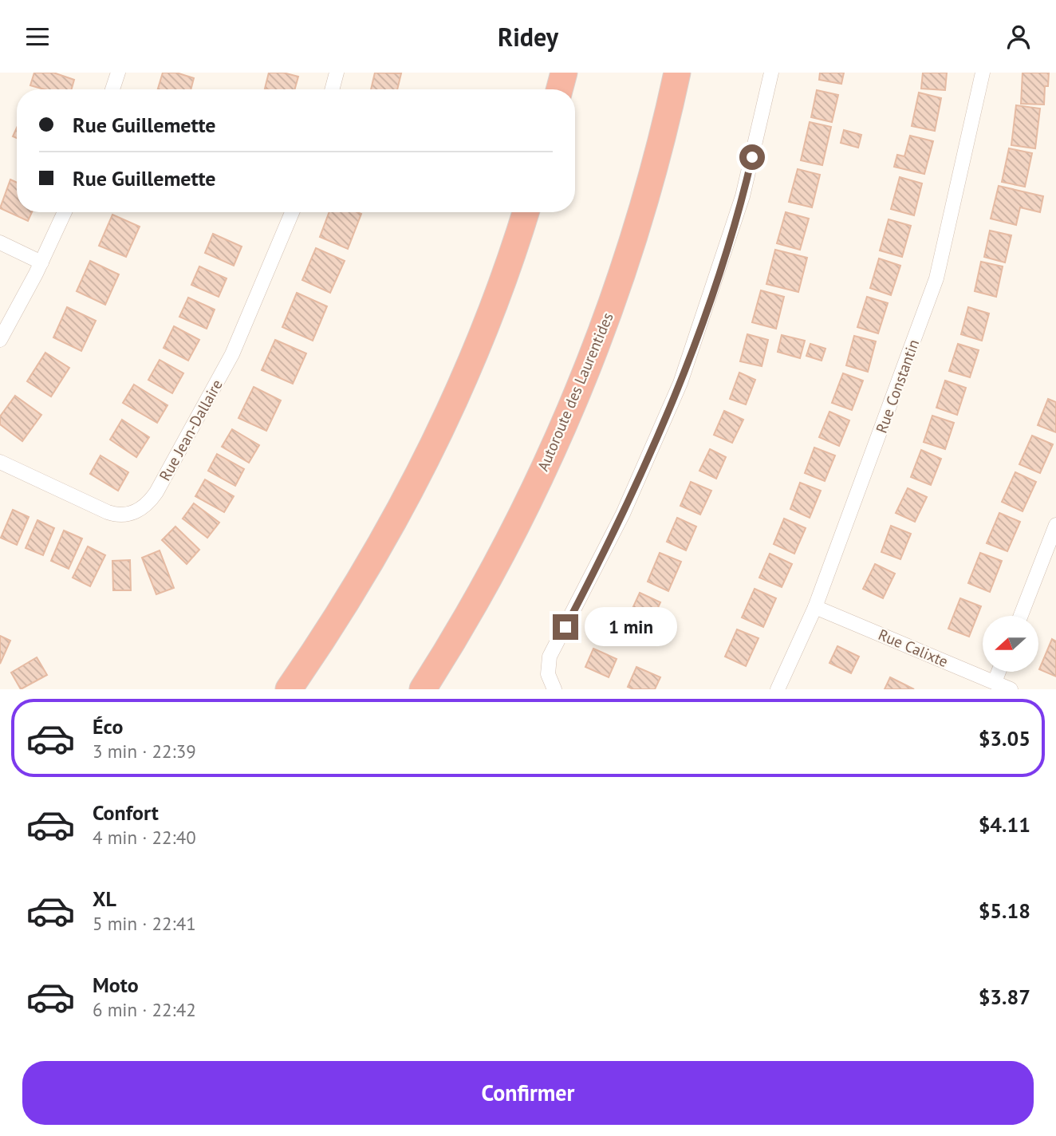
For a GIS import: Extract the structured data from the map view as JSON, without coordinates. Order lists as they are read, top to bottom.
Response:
{
  "streets": {
    "highway": ["Autoroute des Laurentides"],
    "street": ["Rue Constantin", "Rue Jean-Dallaire", "Rue Calixte"]
  },
  "crossings": [
    ["Rue Constantin", "Rue Calixte"]
  ],
  "north": "left",
  "page": {
    "header": "Ridey",
    "banner": ["Rue Guillemette", "Rue Guillemette"],
    "bubble": "1 min",
    "list": [
      {
        "name": "Éco",
        "note": "3 min · 22:39",
        "value": "$3.05"
      },
      {
        "name": "Confort",
        "note": "4 min · 22:40",
        "value": "$4.11"
      },
      {
        "name": "XL",
        "note": "5 min · 22:41",
        "value": "$5.18"
      },
      {
        "name": "Moto",
        "note": "6 min · 22:42",
        "value": "$3.87"
      }
    ],
    "buttons": "Confirmer"
  }
}
